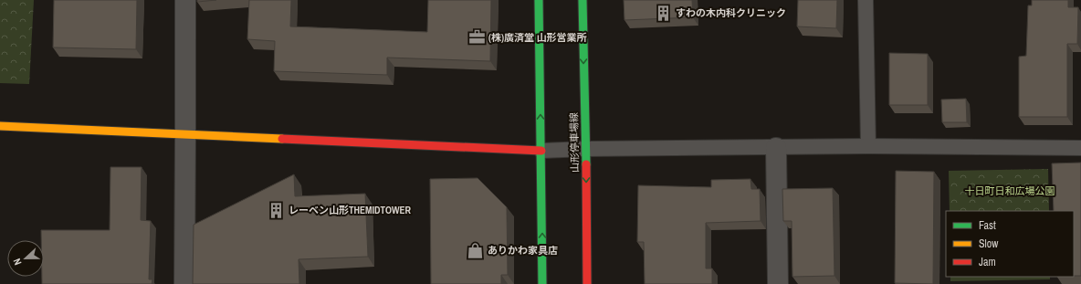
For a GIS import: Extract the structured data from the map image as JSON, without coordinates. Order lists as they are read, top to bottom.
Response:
{
  "streets": {
    "main road": ["山形停車場線"]
  },
  "parks": ["十日町日和広場公園"],
  "places": {
    "building": ["すわの木内科クリニック", "レーベン山形THEMIDTOWER"],
    "office": ["(株)廣済堂 山形営業所"],
    "shop": ["ありかわ家具店"]
  },
  "legend": ["Fast", "Slow", "Jam"],
  "north": "left"
}
